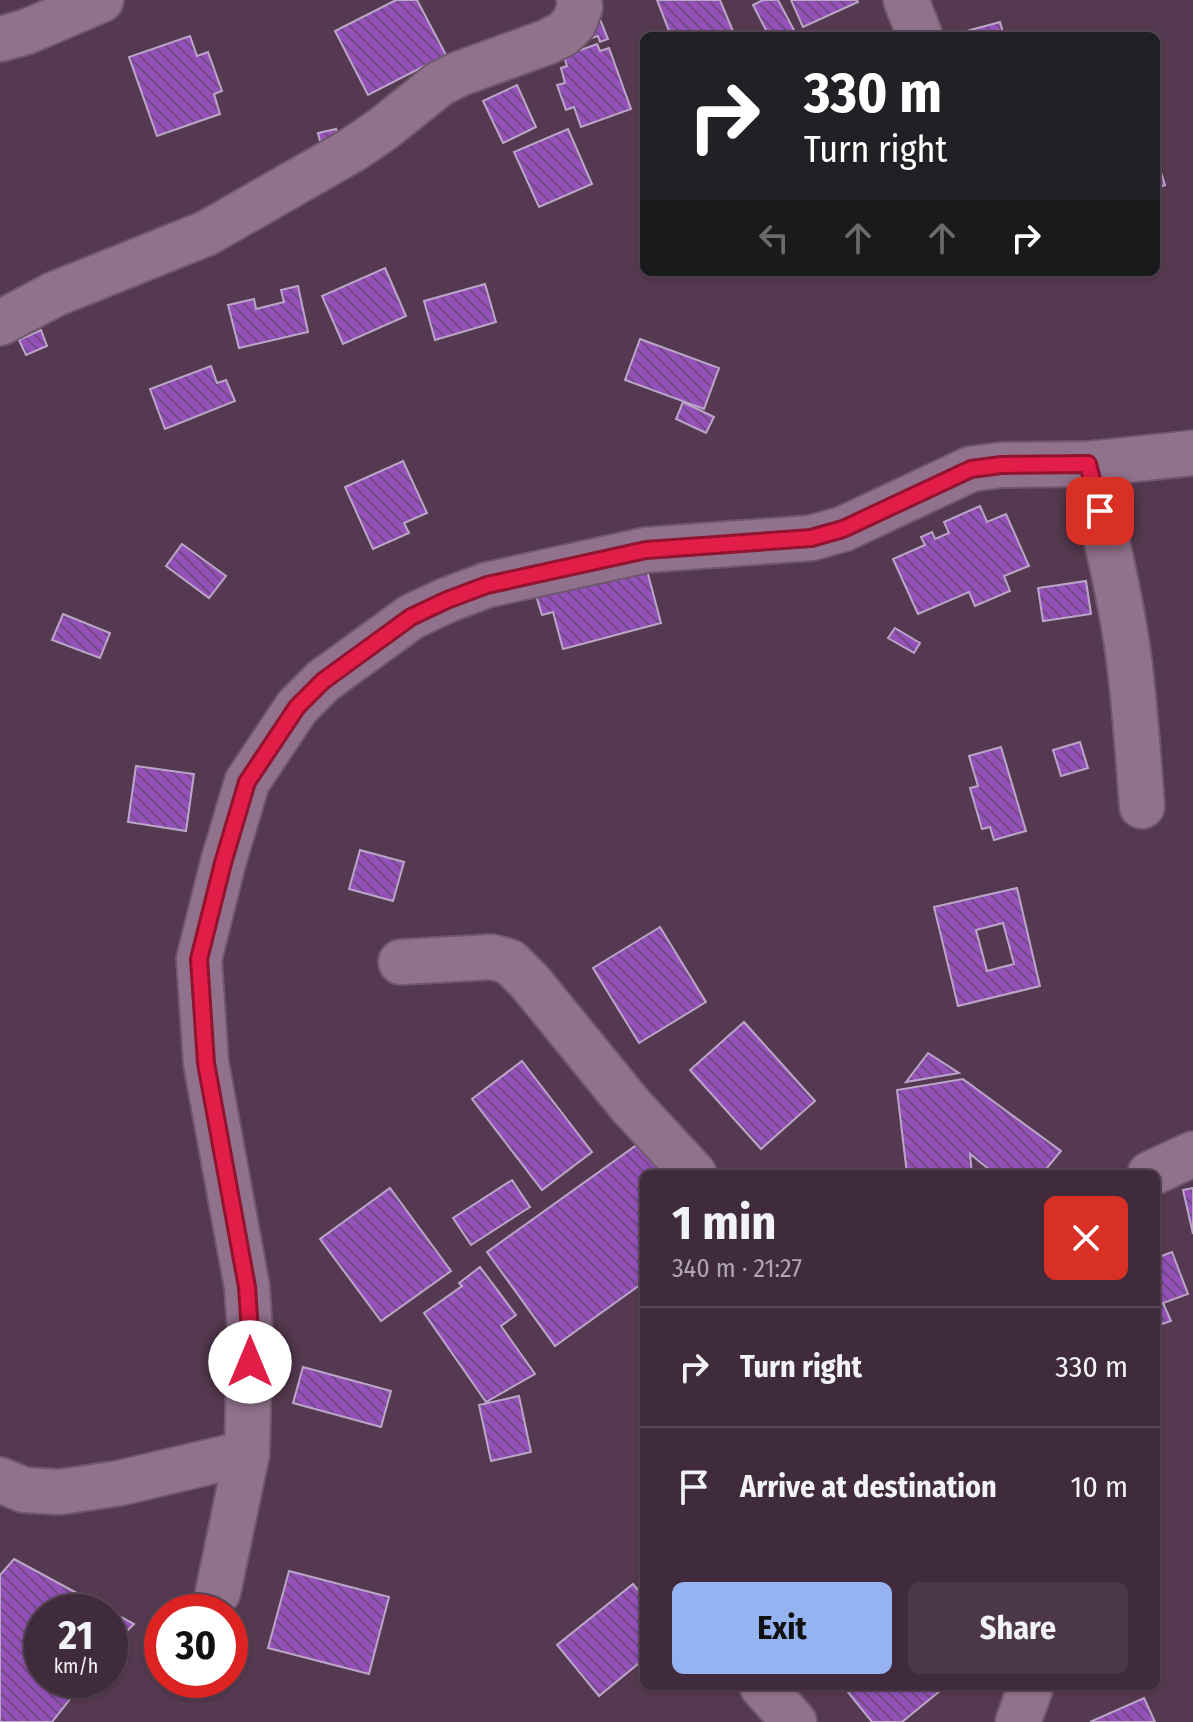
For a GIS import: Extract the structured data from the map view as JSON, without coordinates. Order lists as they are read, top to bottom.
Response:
{
  "page": {
    "turn": ["330 m", "Turn right"],
    "heading": ["1 min", "340 m · 21:27"],
    "list": [
      {
        "name": "Turn right",
        "value": "330 m"
      },
      {
        "name": "Arrive at destination",
        "value": "10 m"
      }
    ],
    "buttons": ["Exit", "Share"],
    "speed": "21 km/h",
    "limit": "30"
  }
}
